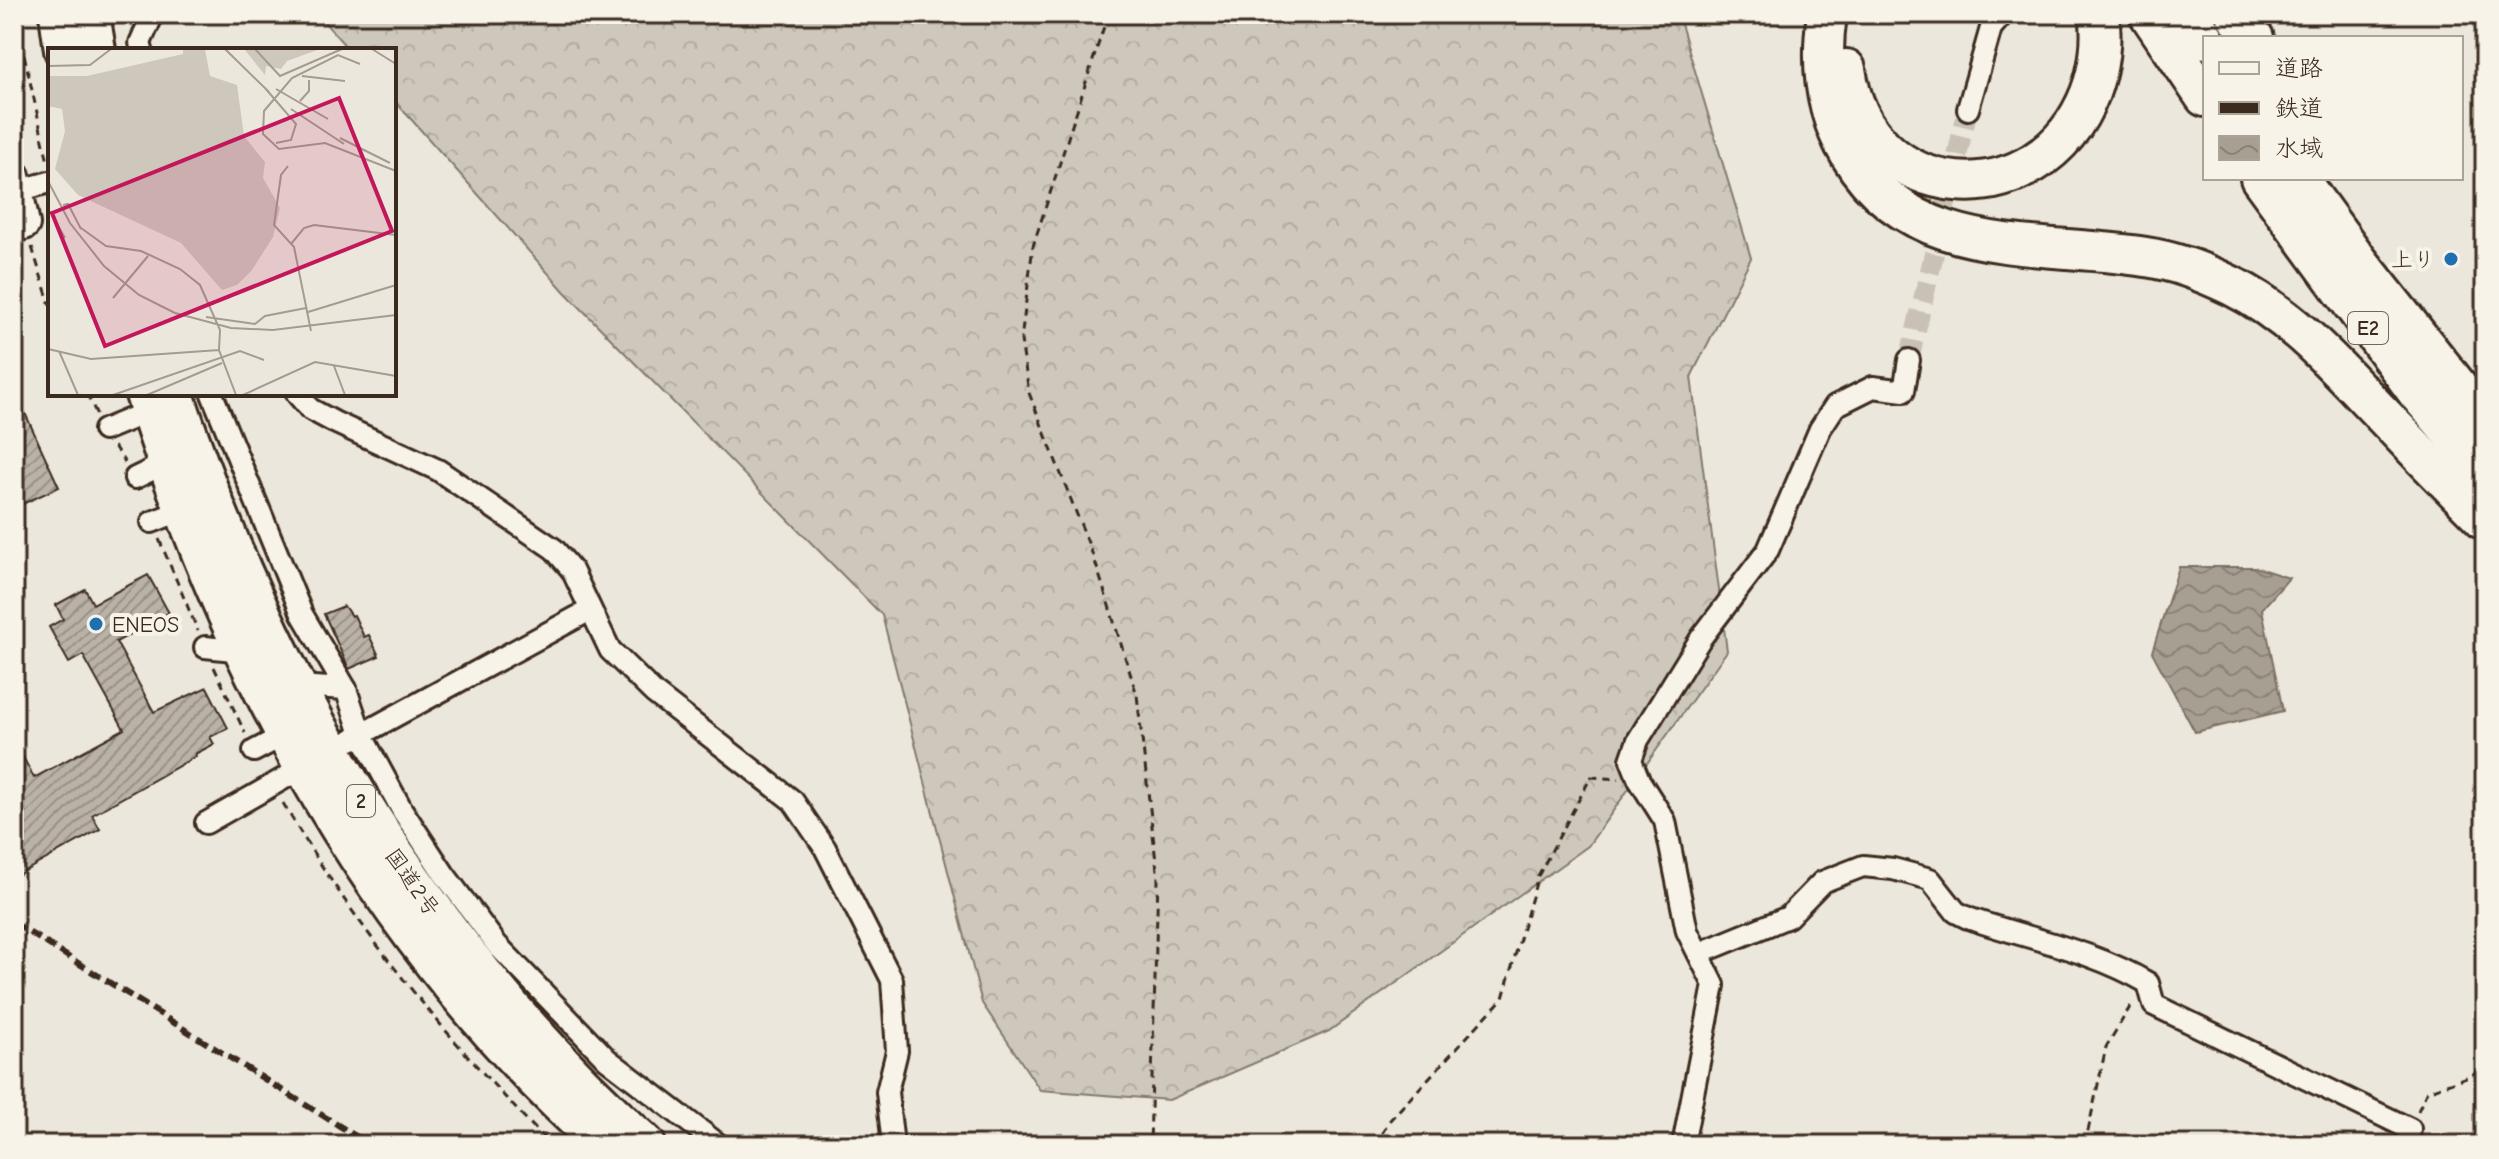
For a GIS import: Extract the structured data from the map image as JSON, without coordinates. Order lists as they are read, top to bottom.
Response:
{
  "streets": {
    "highway": ["E2", "2", "国道2号"]
  },
  "places": ["上り", "ENEOS"],
  "legend": ["道路", "鉄道", "水域"]
}
